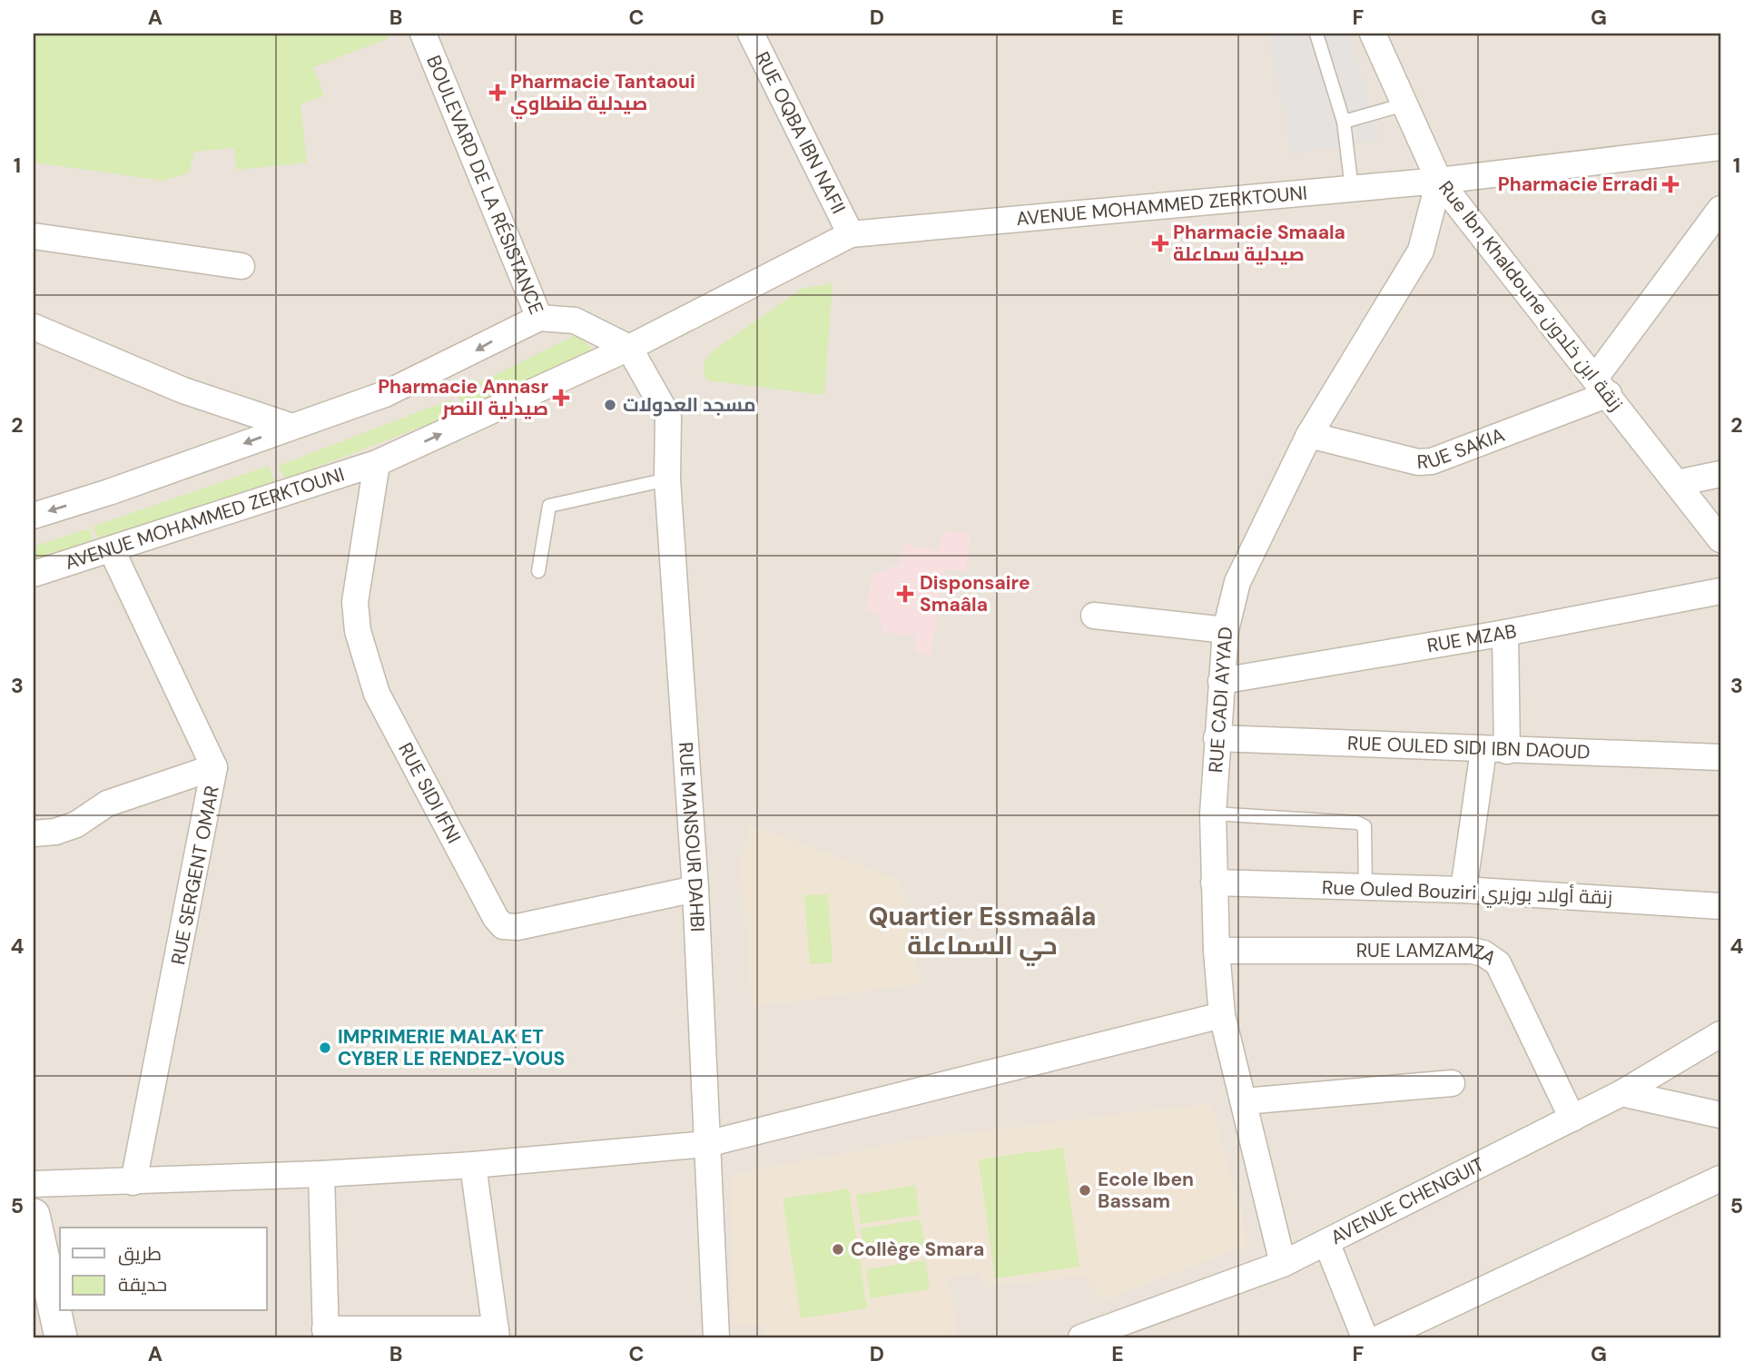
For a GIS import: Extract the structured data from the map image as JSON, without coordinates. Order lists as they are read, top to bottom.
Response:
{
  "streets": {
    "street": [
      "RUE OQBA IBN NAFII",
      "BOULEVARD DE LA RÉSISTANCE",
      "AVENUE MOHAMMED ZERKTOUNI",
      "Rue Ibn Khaldoune زنقة ابن خلدون",
      "RUE SAKIA",
      "RUE MZAB",
      "RUE CADI AYYAD",
      "RUE OULED SIDI IBN DAOUD",
      "RUE SIDI IFNI",
      "RUE MANSOUR DAHBI",
      "RUE SERGENT OMAR",
      "Rue Ouled Bouziri زنقة أولاد بوزيري",
      "RUE LAMZAMZA",
      "AVENUE CHENGUIT"
    ]
  },
  "crossings": [
    ["RUE OQBA IBN NAFII", "AVENUE MOHAMMED ZERKTOUNI"],
    ["BOULEVARD DE LA RÉSISTANCE", "AVENUE MOHAMMED ZERKTOUNI"],
    ["BOULEVARD DE LA RÉSISTANCE", "RUE MANSOUR DAHBI"],
    ["AVENUE MOHAMMED ZERKTOUNI", "Rue Ibn Khaldoune زنقة ابن خلدون"],
    ["AVENUE MOHAMMED ZERKTOUNI", "RUE CADI AYYAD"],
    ["AVENUE MOHAMMED ZERKTOUNI", "RUE SIDI IFNI"],
    ["AVENUE MOHAMMED ZERKTOUNI", "RUE MANSOUR DAHBI"],
    ["AVENUE MOHAMMED ZERKTOUNI", "RUE SERGENT OMAR"],
    ["Rue Ibn Khaldoune زنقة ابن خلدون", "RUE SAKIA"],
    ["Rue Ibn Khaldoune زنقة ابن خلدون", "RUE CADI AYYAD"],
    ["RUE SAKIA", "RUE CADI AYYAD"],
    ["RUE MZAB", "RUE CADI AYYAD"],
    ["RUE CADI AYYAD", "RUE OULED SIDI IBN DAOUD"],
    ["RUE CADI AYYAD", "Rue Ouled Bouziri زنقة أولاد بوزيري"],
    ["RUE CADI AYYAD", "RUE LAMZAMZA"],
    ["RUE CADI AYYAD", "AVENUE CHENGUIT"],
    ["RUE SIDI IFNI", "RUE MANSOUR DAHBI"],
    ["RUE LAMZAMZA", "AVENUE CHENGUIT"]
  ],
  "districts": ["Quartier Essmaâla حي السماعلة"],
  "places": {
    "health": [
      "Pharmacie Tantaoui صيدلية طنطاوي",
      "Pharmacie Erradi",
      "Pharmacie Smaala صيدلية سماعلة",
      "Pharmacie Annasr صيدلية النصر",
      "Disponsaire Smaâla"
    ],
    "other": [
      "مسجد العدولات",
      "IMPRIMERIE MALAK ET CYBER LE RENDEZ-VOUS",
      "Ecole Iben Bassam",
      "Collège Smara"
    ]
  },
  "legend": ["طريق", "حديقة"],
  "grid": {
    "columns": [
      "A",
      "B",
      "C",
      "D",
      "E",
      "F",
      "G"
    ],
    "rows": [
      "1",
      "2",
      "3",
      "4",
      "5"
    ]
  }
}
